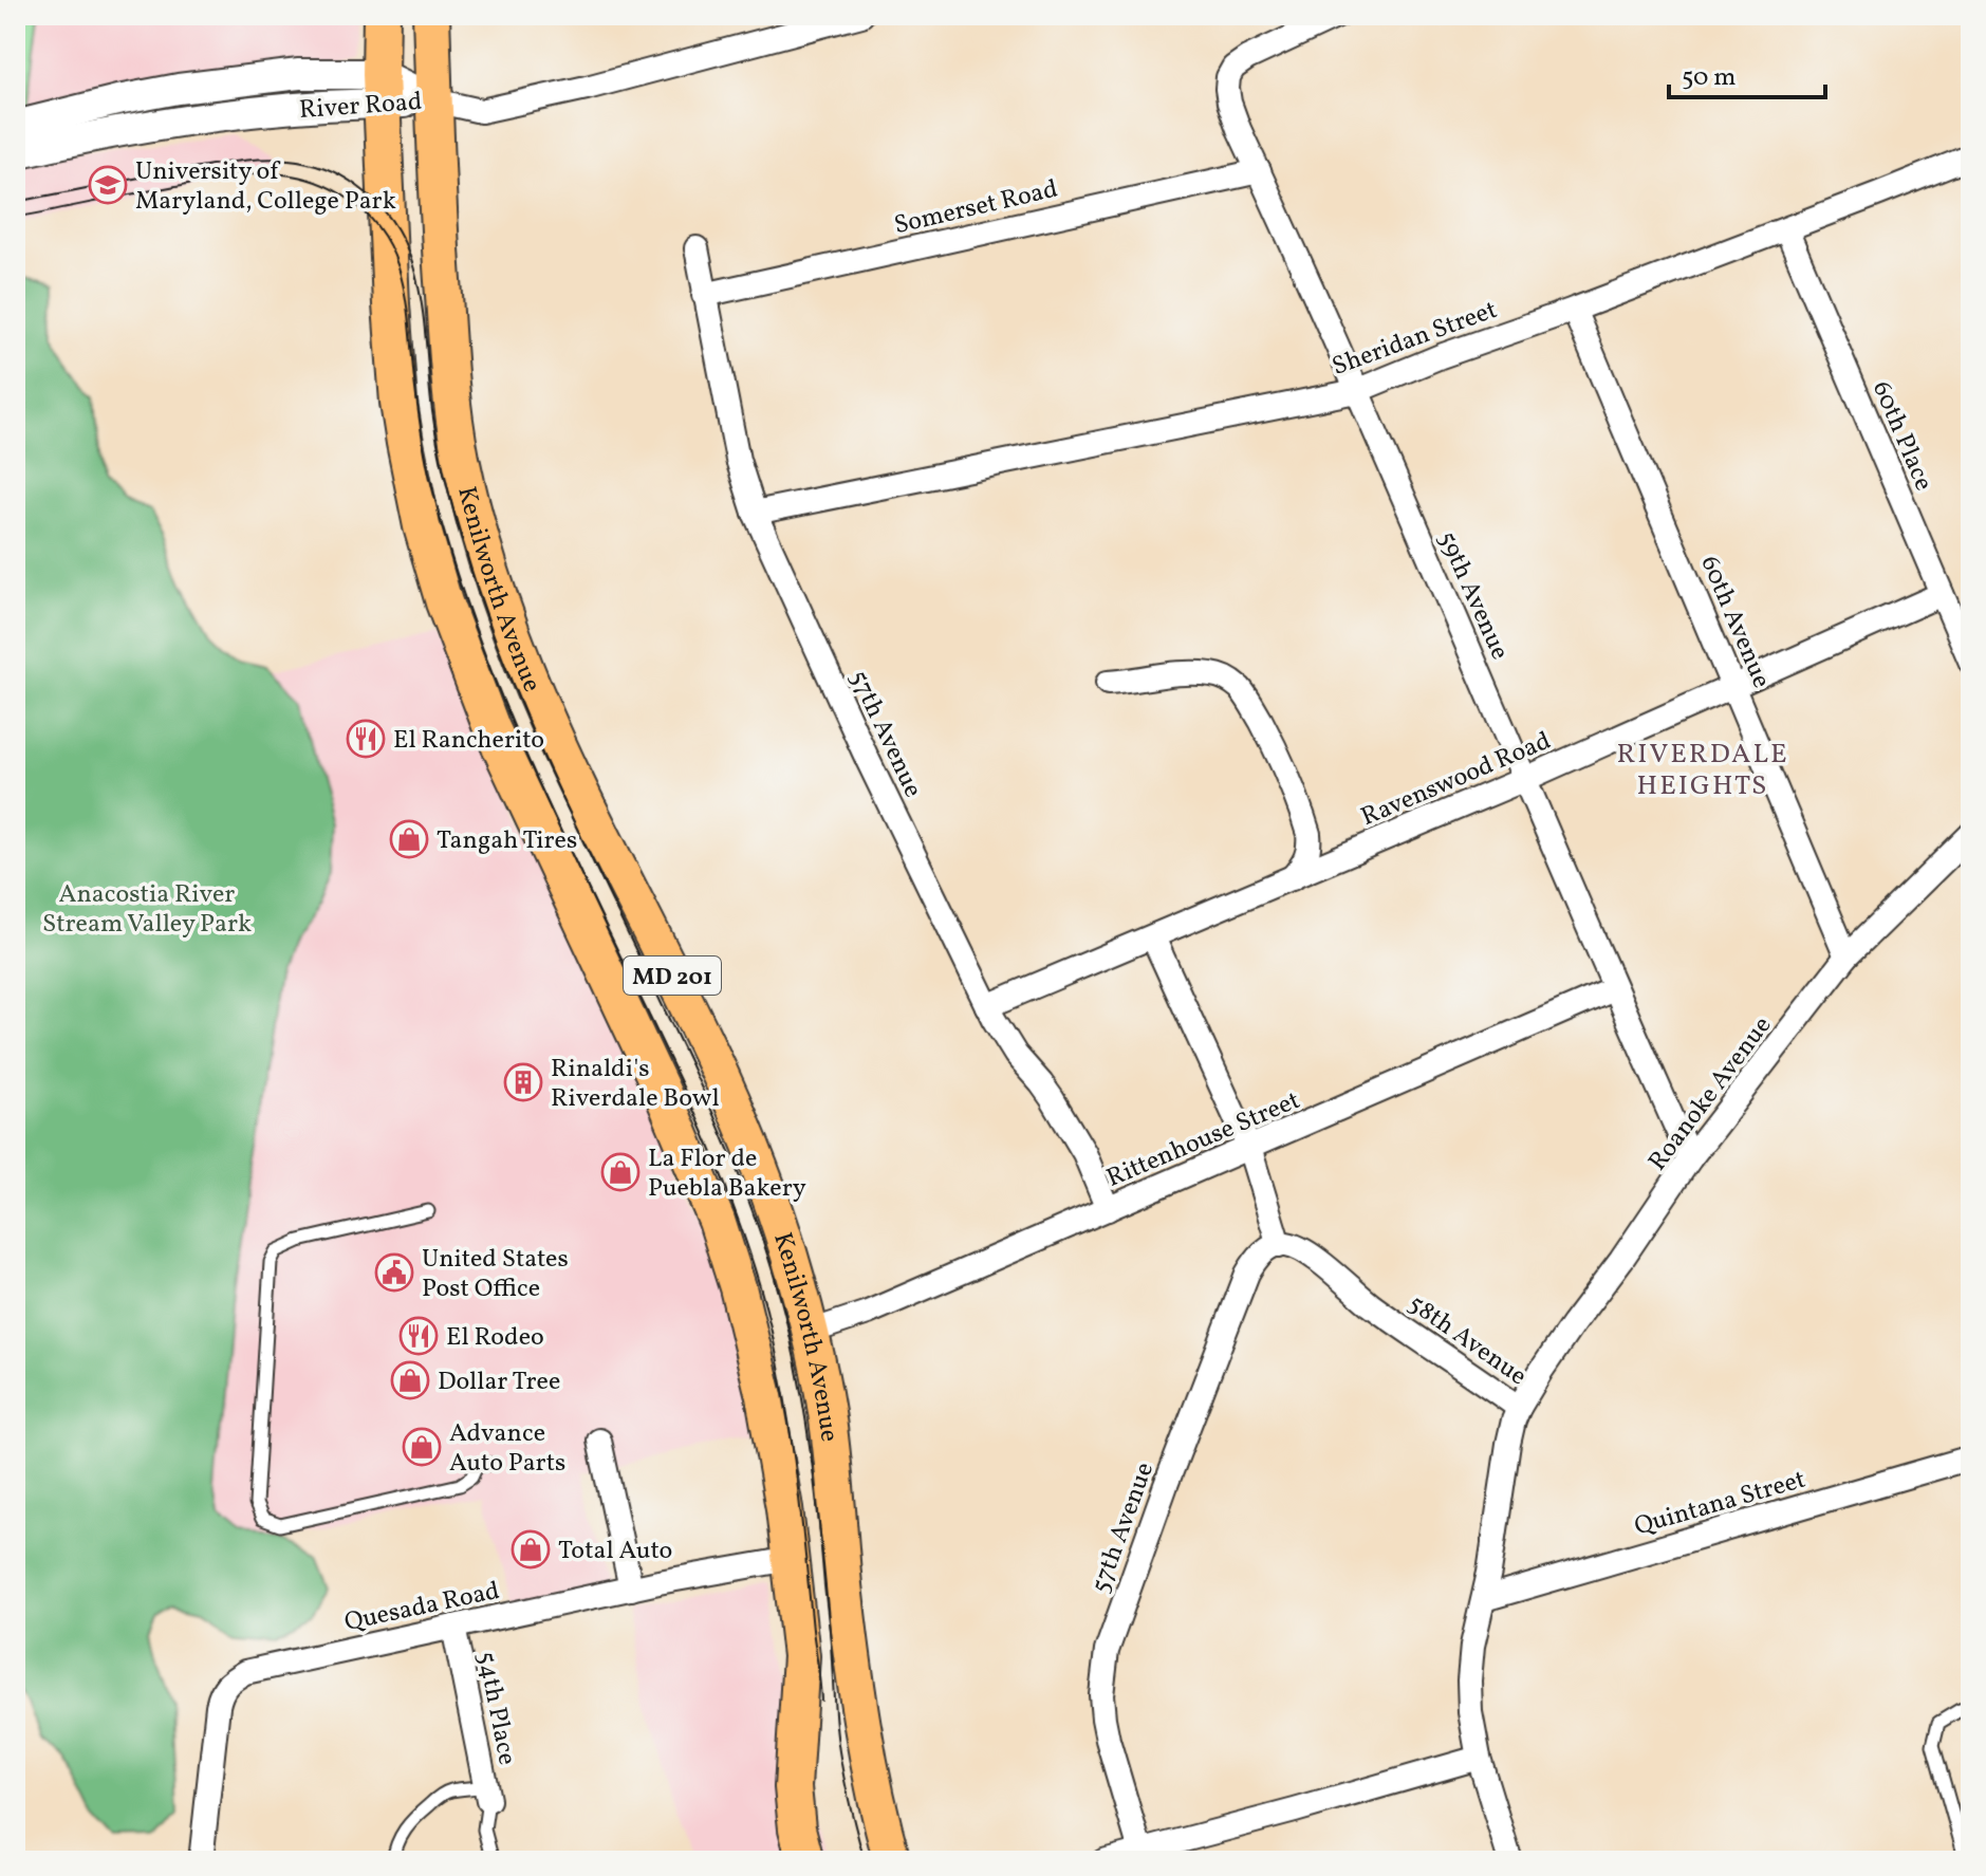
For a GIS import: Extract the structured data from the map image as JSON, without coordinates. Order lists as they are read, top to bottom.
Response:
{
  "streets": {
    "main road": ["Kenilworth Avenue", "MD 201"],
    "street": [
      "River Road",
      "Somerset Road",
      "Sheridan Street",
      "60th Place",
      "59th Avenue",
      "60th Avenue",
      "57th Avenue",
      "Ravenswood Road",
      "Roanoke Avenue",
      "Rittenhouse Street",
      "58th Avenue",
      "Quintana Street",
      "Quesada Road",
      "54th Place"
    ]
  },
  "crossings": [
    ["River Road", "Kenilworth Avenue"],
    ["River Road", "MD 201"],
    ["Somerset Road", "59th Avenue"],
    ["Somerset Road", "57th Avenue"],
    ["Sheridan Street", "60th Place"],
    ["Sheridan Street", "59th Avenue"],
    ["Sheridan Street", "60th Avenue"],
    ["Sheridan Street", "57th Avenue"],
    ["60th Place", "Ravenswood Road"],
    ["Kenilworth Avenue", "Rittenhouse Street"],
    ["59th Avenue", "Ravenswood Road"],
    ["59th Avenue", "Roanoke Avenue"],
    ["59th Avenue", "Rittenhouse Street"],
    ["60th Avenue", "Ravenswood Road"],
    ["60th Avenue", "Roanoke Avenue"],
    ["57th Avenue", "Ravenswood Road"],
    ["57th Avenue", "Rittenhouse Street"],
    ["57th Avenue", "58th Avenue"],
    ["MD 201", "Quesada Road"],
    ["Roanoke Avenue", "58th Avenue"],
    ["58th Avenue", "Quintana Street"],
    ["Quesada Road", "54th Place"]
  ],
  "districts": ["RIVERDALE HEIGHTS"],
  "parks": ["Anacostia River Stream Valley Park"],
  "places": {
    "school or university": ["University of Maryland, College Park"],
    "restaurant": ["El Rancherito", "El Rodeo"],
    "shop": [
      "Tangah Tires",
      "La Flor de Puebla Bakery",
      "Dollar Tree",
      "Advance Auto Parts",
      "Total Auto"
    ],
    "building": ["Rinaldi's Riverdale Bowl"],
    "public building": ["United States Post Office"]
  },
  "scale_bar": "50 m"
}
